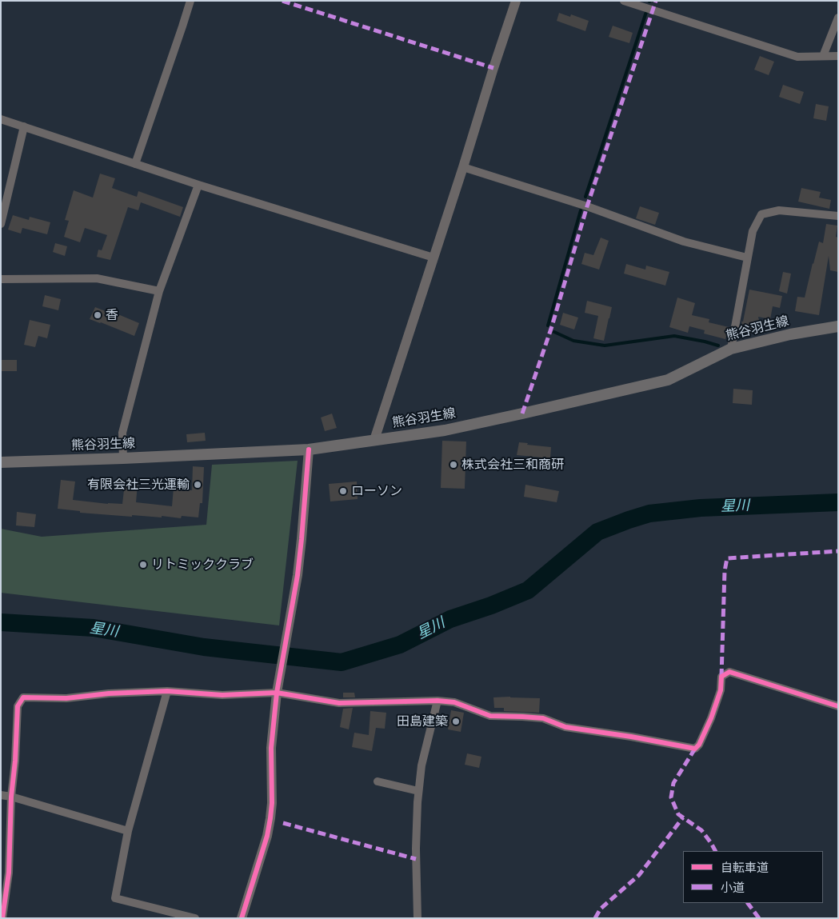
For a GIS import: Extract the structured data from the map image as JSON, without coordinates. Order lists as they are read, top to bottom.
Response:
{
  "streets": {
    "main road": ["熊谷羽生線"]
  },
  "water": ["星川"],
  "places": [
    "香",
    "株式会社三和商研",
    "有限会社三光運輸",
    "ローソン",
    "リトミッククラブ",
    "田島建築"
  ],
  "legend": ["自転車道", "小道"]
}
